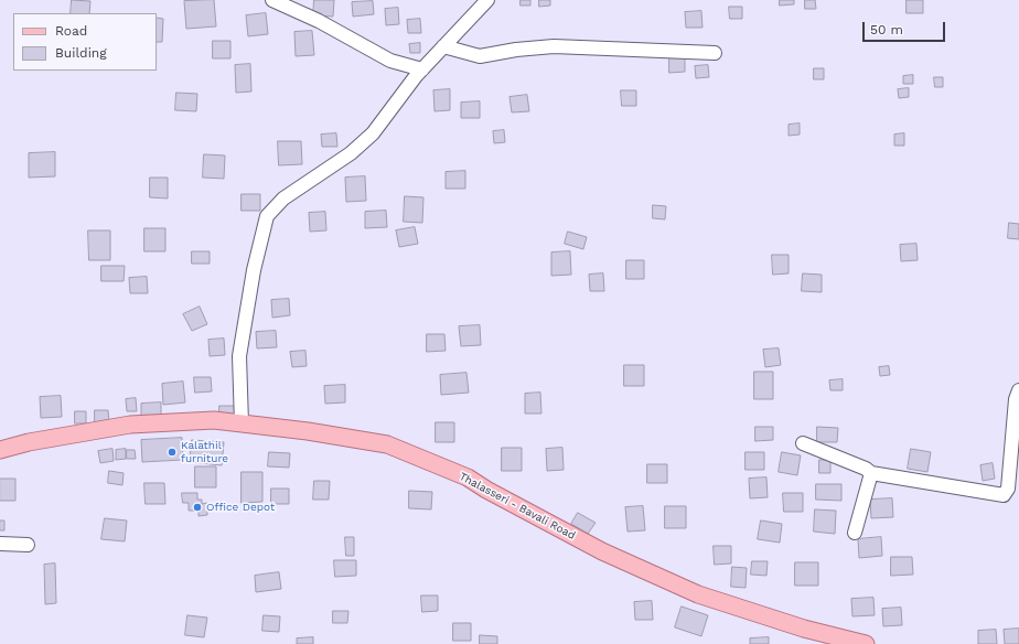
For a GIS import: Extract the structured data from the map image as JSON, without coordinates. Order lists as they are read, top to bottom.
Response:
{
  "streets": {
    "main road": ["Thalasseri - Bavali Road"]
  },
  "places": ["Kalathil furniture", "Office Depot"],
  "legend": ["Road", "Building"],
  "scale_bar": "50 m"
}
